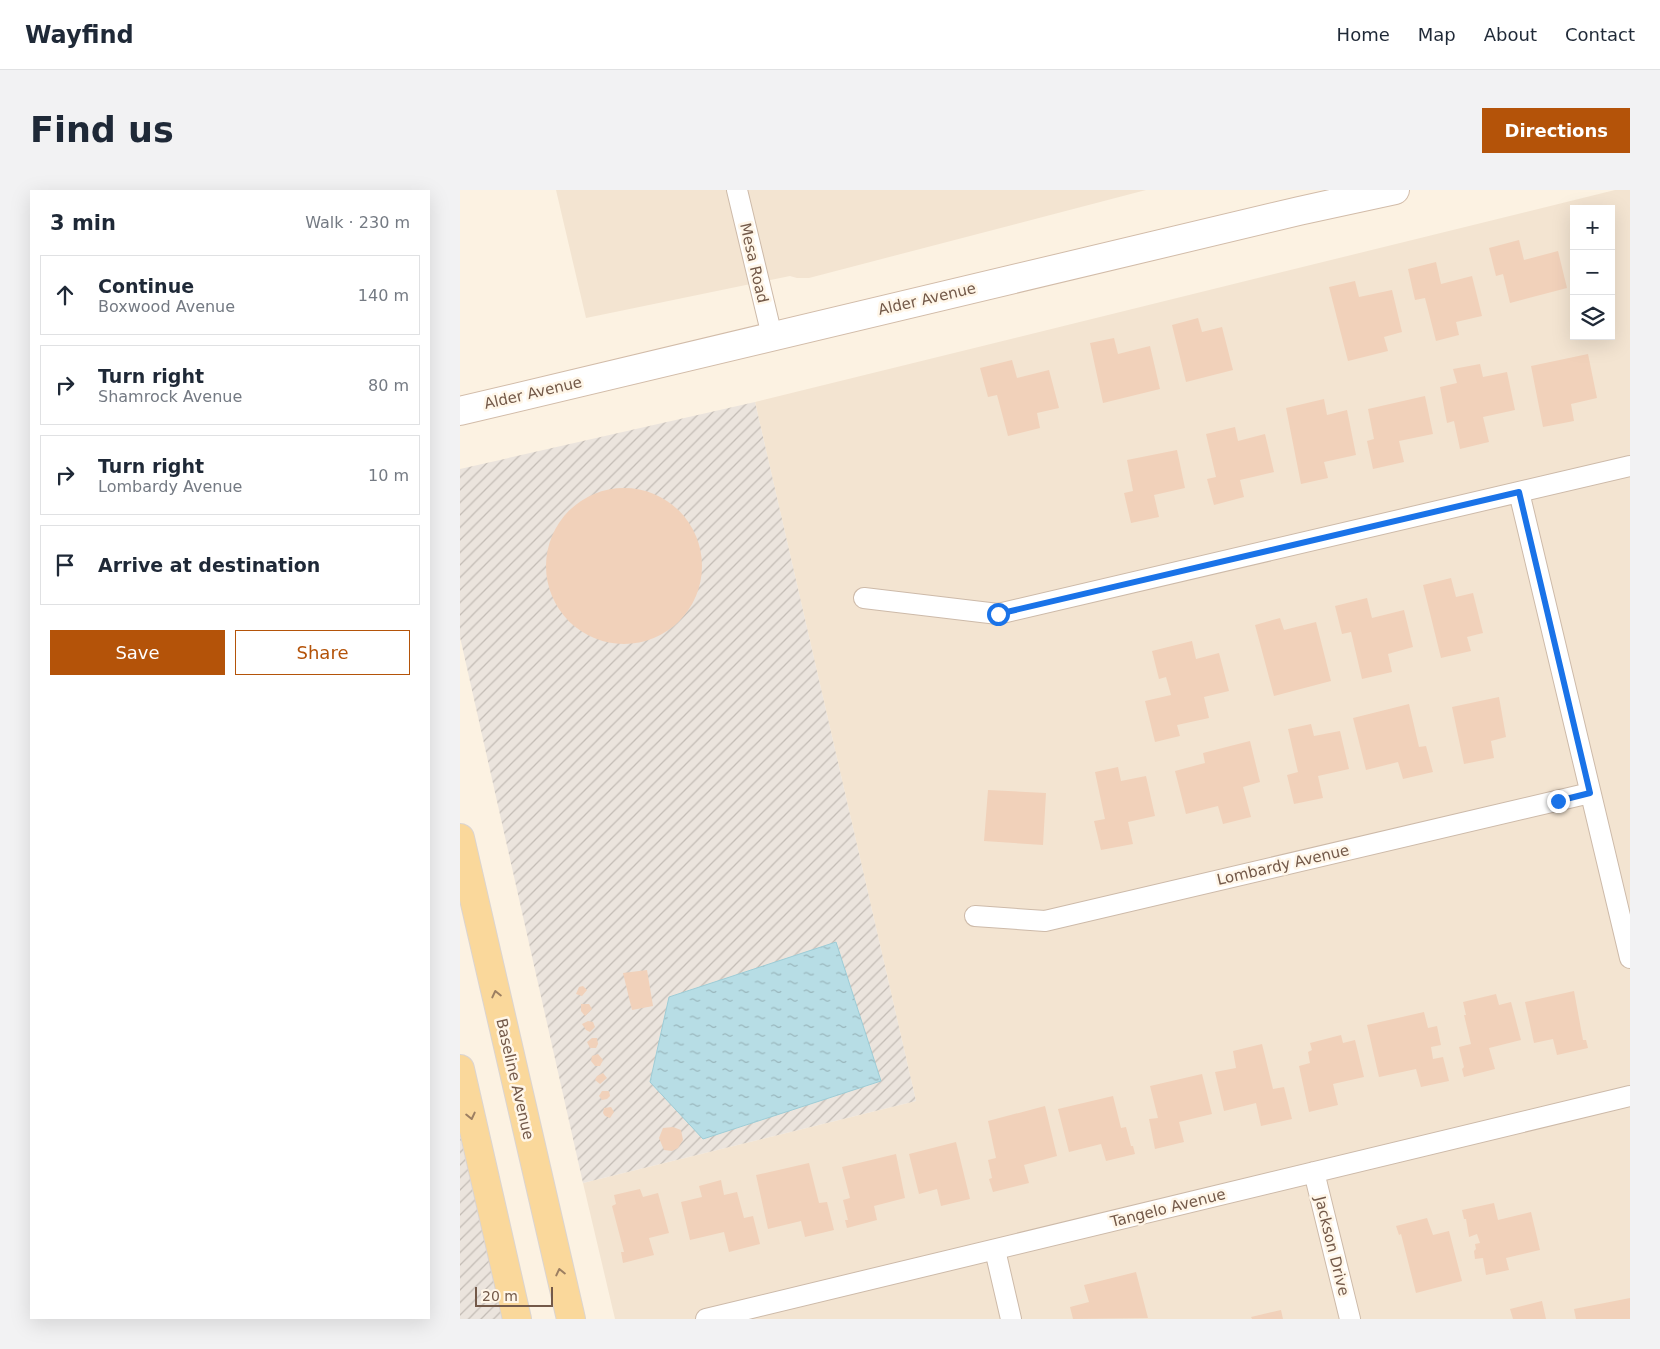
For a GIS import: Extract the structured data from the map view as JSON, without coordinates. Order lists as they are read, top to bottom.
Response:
{
  "streets": {
    "main road": ["Alder Avenue", "Baseline Avenue"],
    "street": [
      "Mesa Road",
      "Lombardy Avenue",
      "Tangelo Avenue",
      "Jackson Drive"
    ]
  },
  "crossings": [
    ["Mesa Road", "Alder Avenue"],
    ["Tangelo Avenue", "Jackson Drive"]
  ],
  "scale_bar": "20 m",
  "page": {
    "header": "Wayfind",
    "nav": [
      "Home",
      "Map",
      "About",
      "Contact"
    ],
    "buttons": [
      "Directions",
      ["Save", "Share"]
    ],
    "title": "Find us",
    "heading": ["3 min", "Walk · 230 m"],
    "map_buttons": ["+", "−"],
    "list": [
      ["Continue", "Boxwood Avenue", "140 m"],
      ["Turn right", "Shamrock Avenue", "80 m"],
      ["Turn right", "Lombardy Avenue", "10 m"],
      "Arrive at destination"
    ],
    "scale": "20 m"
  }
}
